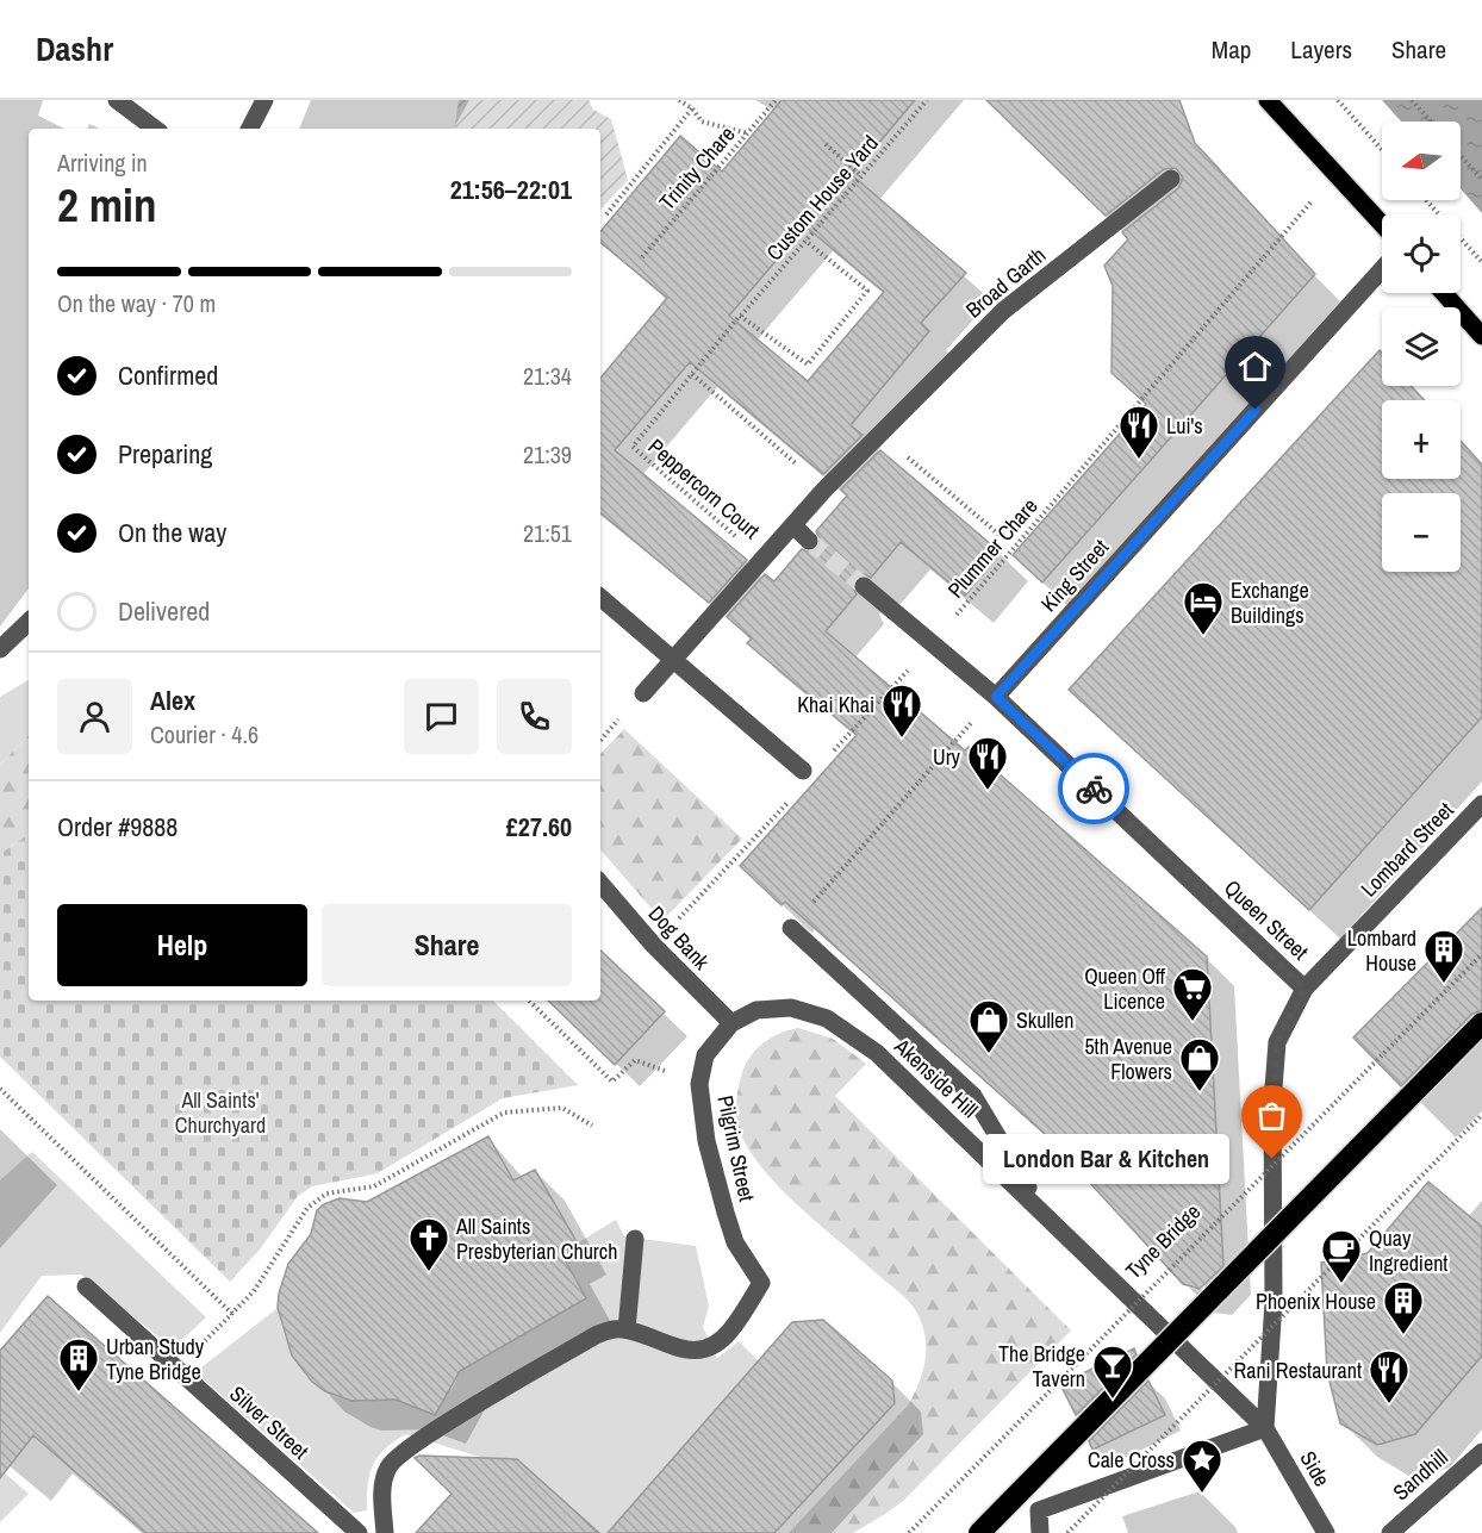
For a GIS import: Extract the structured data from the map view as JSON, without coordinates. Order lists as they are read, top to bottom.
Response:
{
  "streets": {
    "street": [
      "Broad Garth",
      "King Street",
      "Lombard Street",
      "Queen Street",
      "Dog Bank",
      "Akenside Hill",
      "Pilgrim Street",
      "Silver Street",
      "Side",
      "Sandhill"
    ],
    "path": [
      "Trinity Chare",
      "Custom House Yard",
      "Peppercorn Court",
      "Plummer Chare",
      "Tyne Bridge"
    ]
  },
  "crossings": [
    ["Custom House Yard", "Peppercorn Court"],
    ["Broad Garth", "Peppercorn Court"],
    ["Plummer Chare", "Queen Street"],
    ["King Street", "Queen Street"],
    ["Lombard Street", "Queen Street"],
    ["Queen Street", "Akenside Hill"],
    ["Queen Street", "Side"],
    ["Dog Bank", "Akenside Hill"],
    ["Dog Bank", "Pilgrim Street"],
    ["Akenside Hill", "Pilgrim Street"],
    ["Akenside Hill", "Side"]
  ],
  "parks": ["All Saints' Churchyard"],
  "places": {
    "restaurant": [
      "Lui's",
      "Khai Khai",
      "Ury",
      "Rani Restaurant"
    ],
    "hotel": ["Exchange Buildings"],
    "building": ["Lombard House", "Phoenix House", "Urban Study Tyne Bridge"],
    "supermarket": ["Queen Off Licence"],
    "shop": ["Skullen", "5th Avenue Flowers"],
    "other": ["London Bar & Kitchen"],
    "church": ["All Saints Presbyterian Church"],
    "cafe": ["Quay Ingredient"],
    "bar": ["The Bridge Tavern"],
    "place": ["Cale Cross"]
  },
  "north": "left",
  "page": {
    "header": "Dashr",
    "nav": ["Map", "Layers", "Share"],
    "map_buttons": ["+", "−"],
    "heading": ["2 min", "Arriving in", "21:56–22:01"],
    "panel": [
      "Alex",
      "Courier · 4.6",
      "Order #9888",
      "£27.60"
    ],
    "bar": "On the way · 70 m",
    "list": [
      ["Confirmed", "21:34"],
      ["Preparing", "21:39"],
      ["On the way", "21:51"],
      "Delivered"
    ],
    "buttons": ["Help", "Share"],
    "bubble": "London Bar & Kitchen"
  }
}
